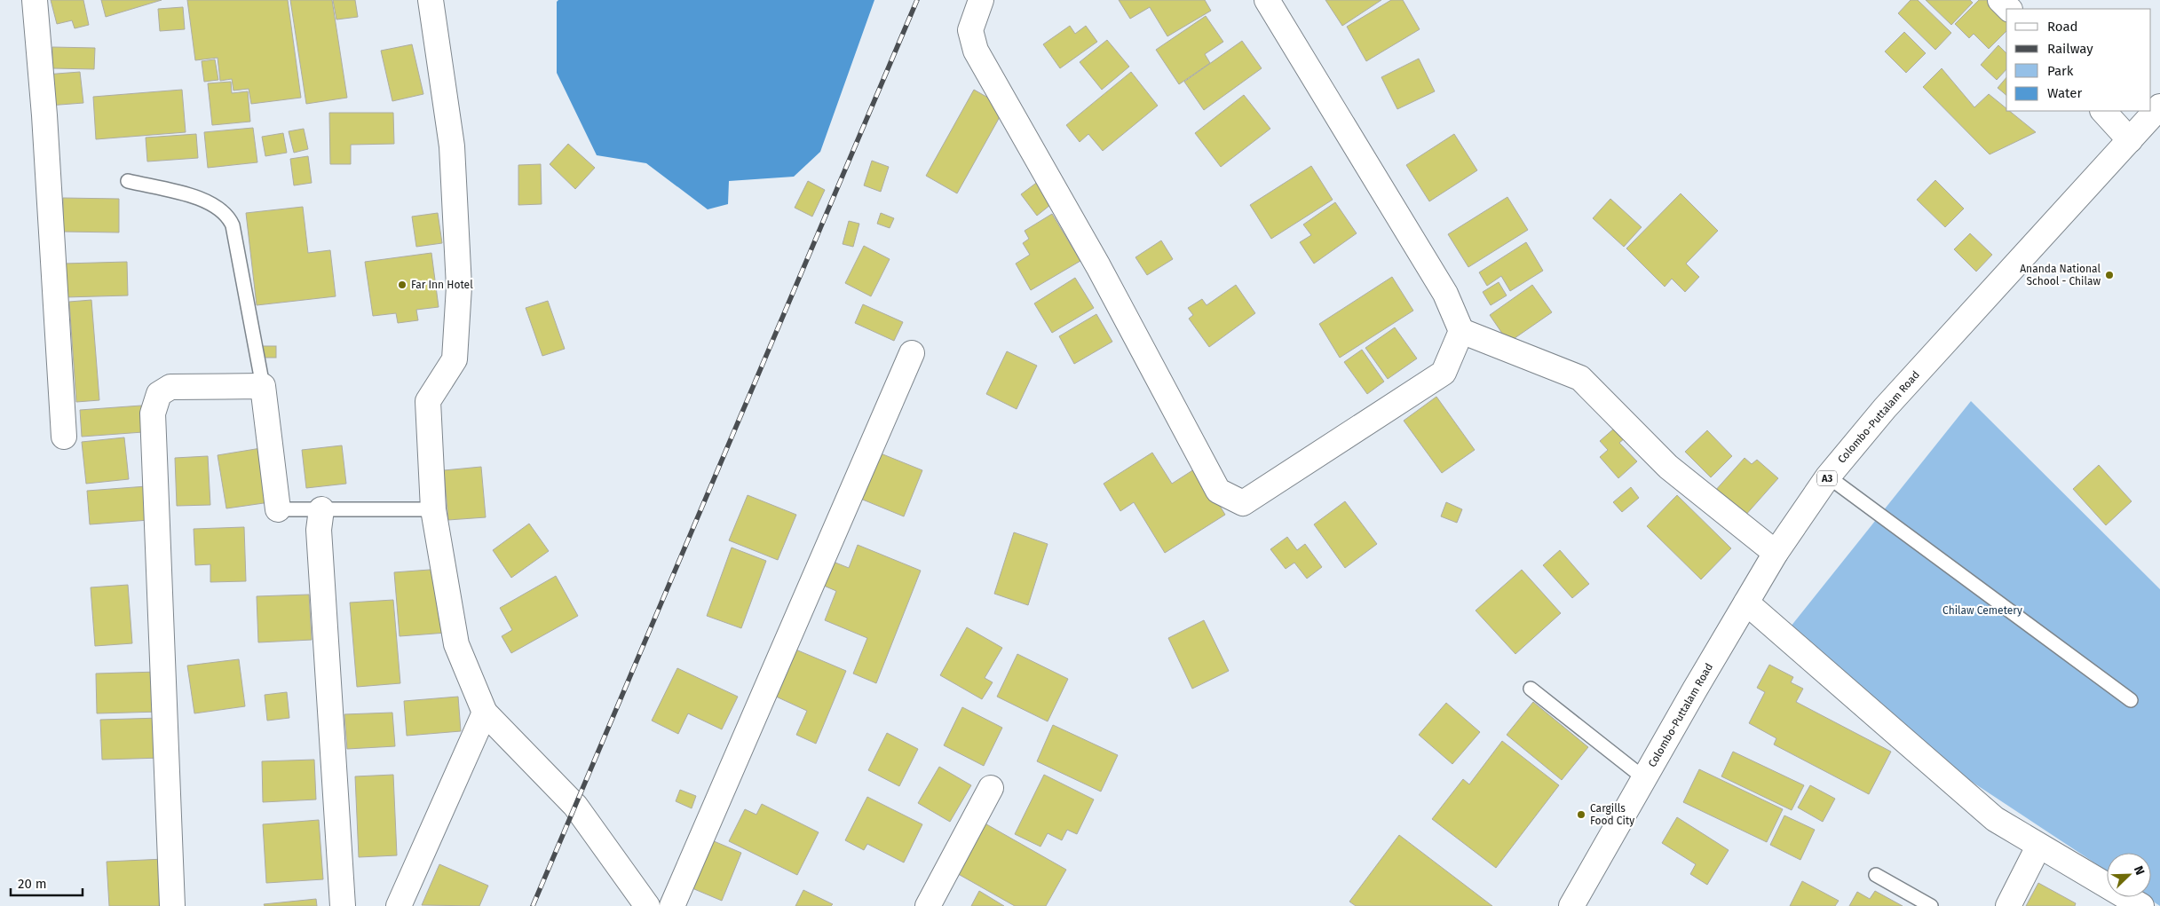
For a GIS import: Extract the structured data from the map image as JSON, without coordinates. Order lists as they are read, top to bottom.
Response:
{
  "streets": {
    "main road": ["Colombo-Puttalam Road", "A3"]
  },
  "parks": ["Chilaw Cemetery"],
  "places": ["Ananda National School - Chilaw", "Far Inn Hotel", "Cargills Food City"],
  "legend": [
    "Road",
    "Railway",
    "Park",
    "Water"
  ],
  "scale_bar": "20 m",
  "north": "top right"
}
